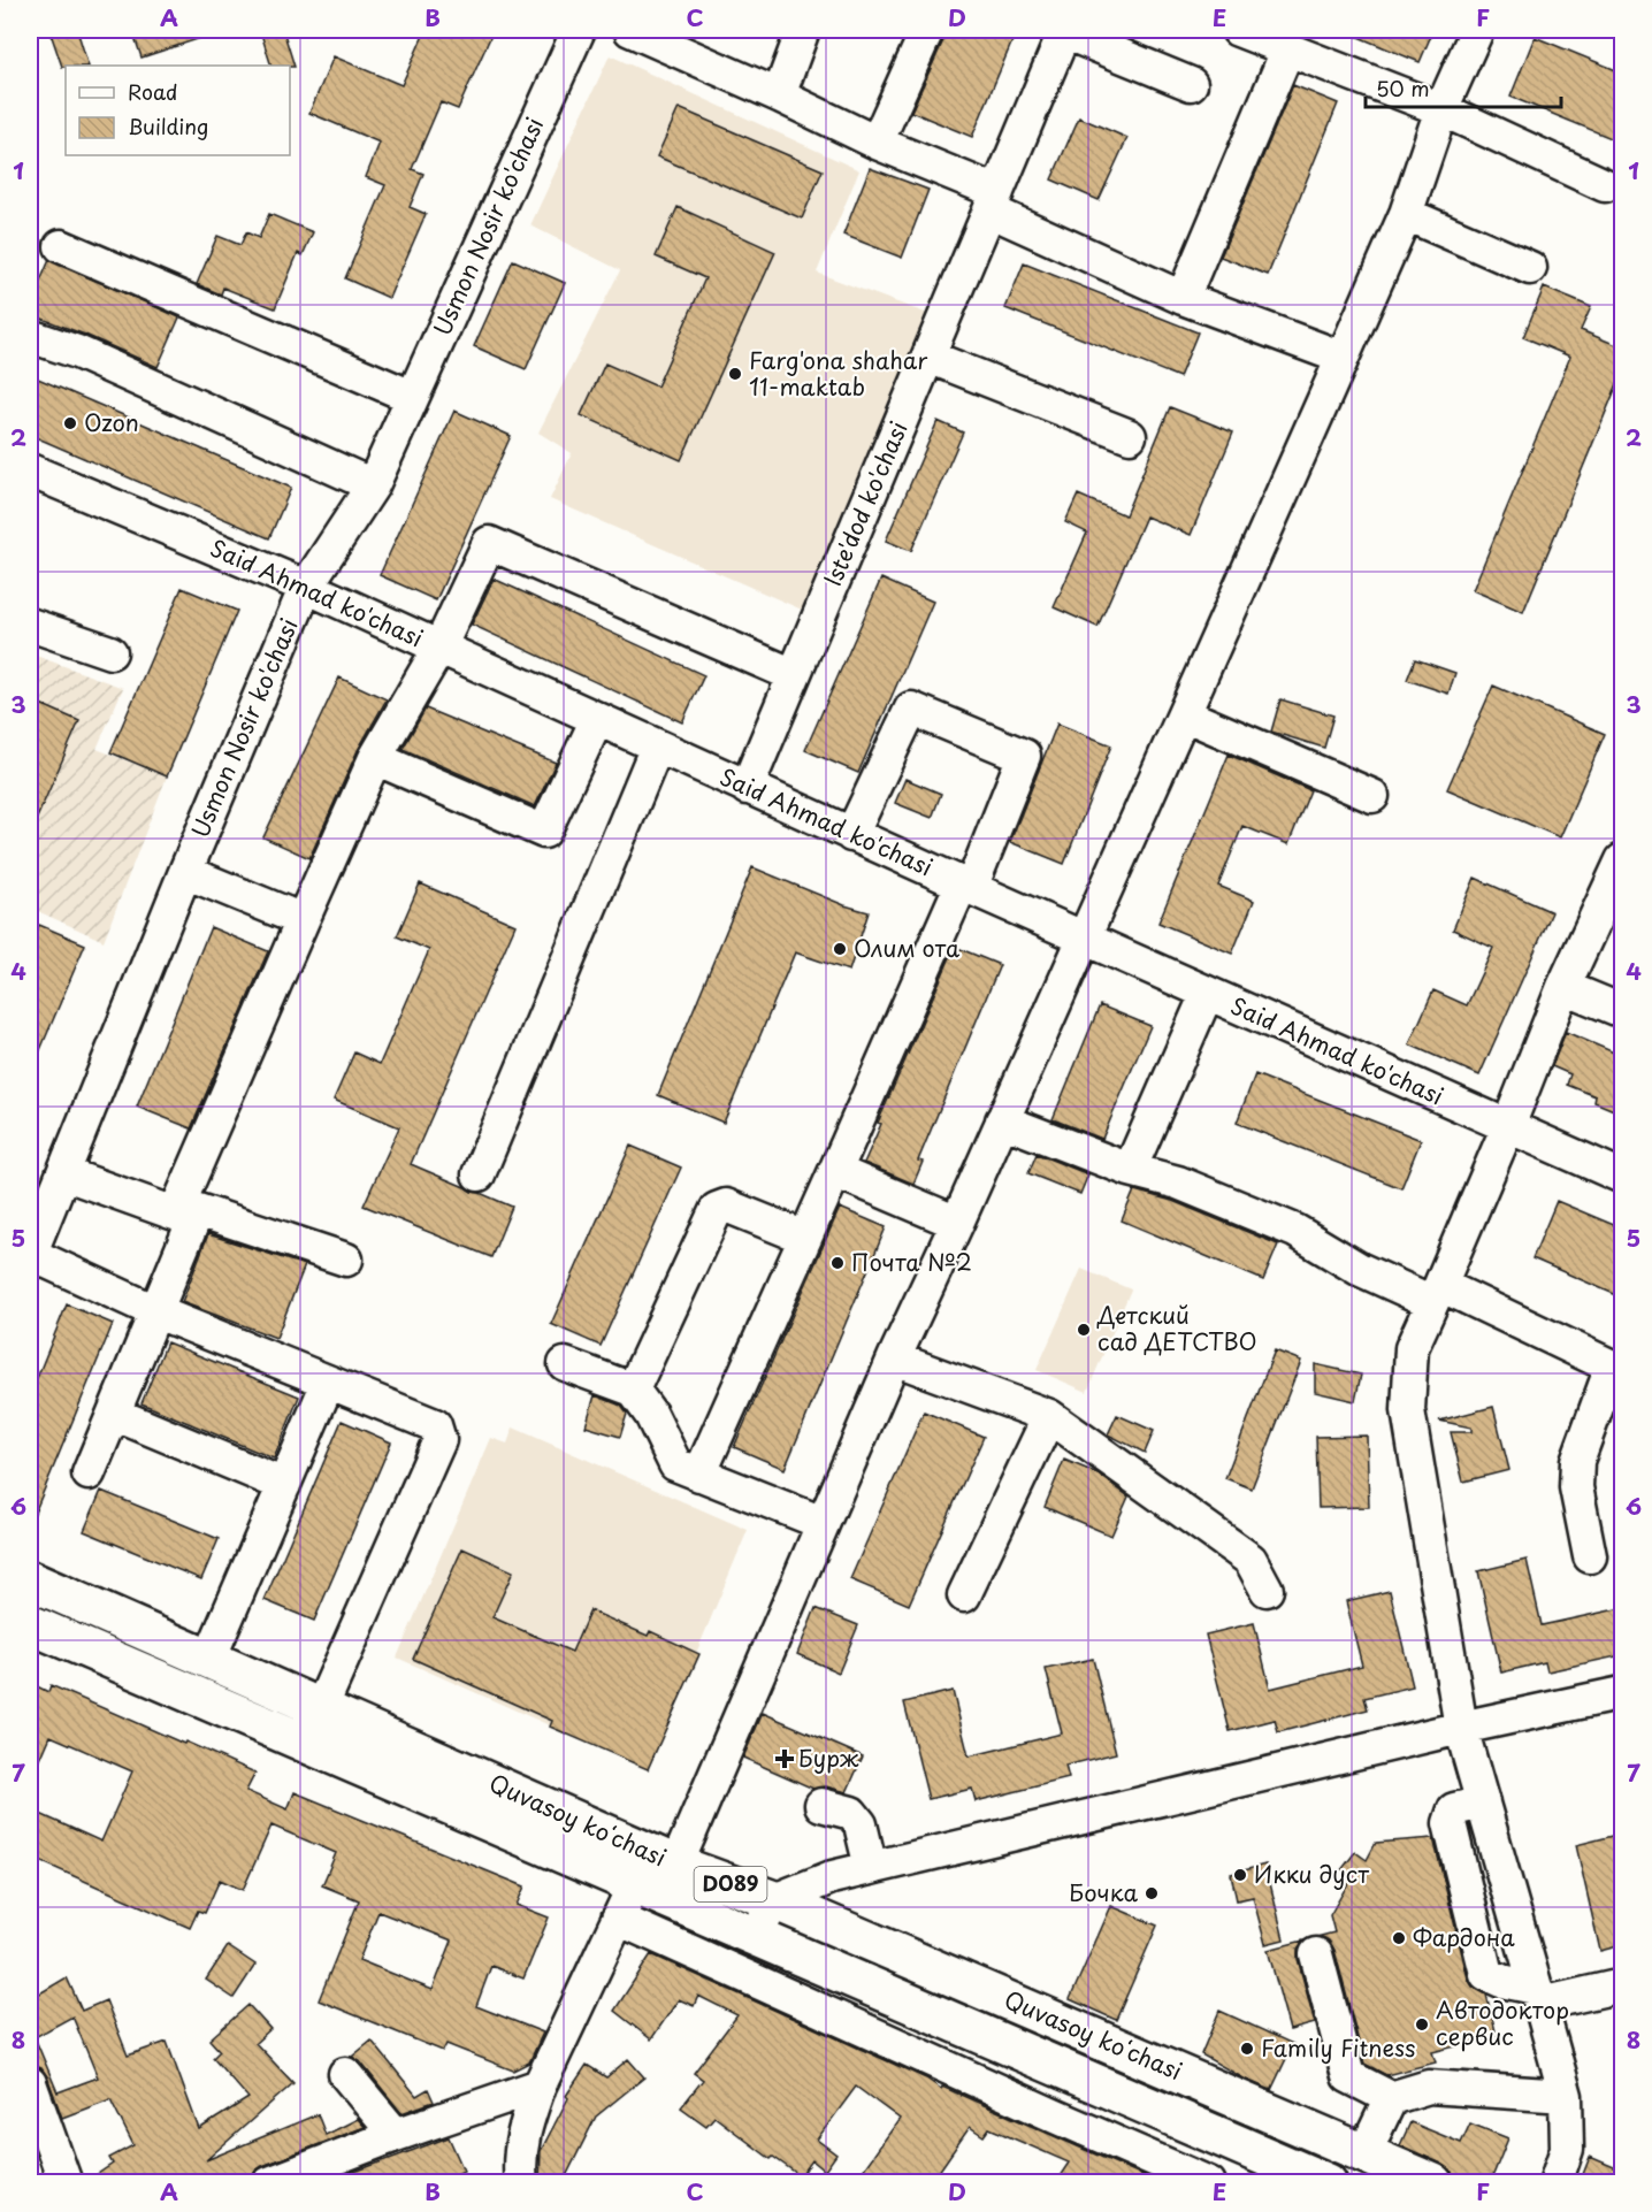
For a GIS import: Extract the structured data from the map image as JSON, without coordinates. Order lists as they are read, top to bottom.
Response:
{
  "streets": {
    "main road": ["Quvasoy koʻchasi", "D089"],
    "street": ["Usmon Nosir ko'chasi", "Iste'dod ko'chasi", "Said Ahmad ko'chasi"]
  },
  "crossings": [
    ["Usmon Nosir ko'chasi", "Said Ahmad ko'chasi"],
    ["Iste'dod ko'chasi", "Said Ahmad ko'chasi"]
  ],
  "places": {
    "other": [
      "Farg'ona shahar 11-maktab",
      "Ozon",
      "Олим ота",
      "Почта №2",
      "Детский сад ДЕТСТВО",
      "Икки дуст",
      "Бочка",
      "Фардона",
      "Автодоктор сервис",
      "Family Fitness"
    ],
    "health": ["Бурж"]
  },
  "legend": ["Road", "Building"],
  "scale_bar": "50 m",
  "grid": {
    "columns": [
      "A",
      "B",
      "C",
      "D",
      "E",
      "F"
    ],
    "rows": [
      "1",
      "2",
      "3",
      "4",
      "5",
      "6",
      "7",
      "8"
    ]
  }
}
